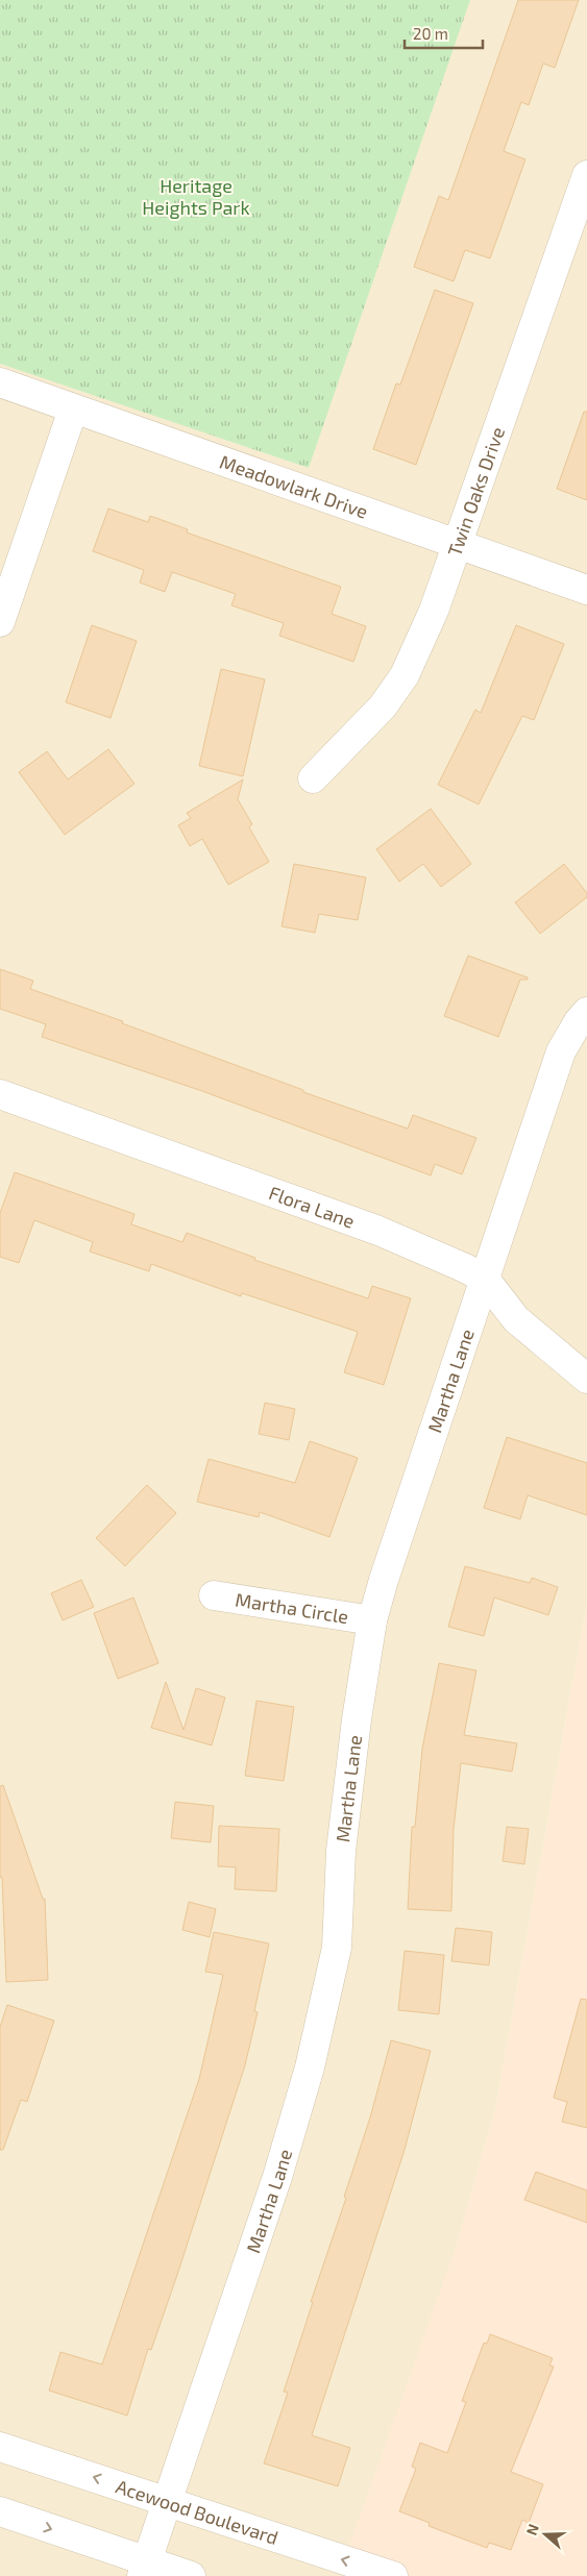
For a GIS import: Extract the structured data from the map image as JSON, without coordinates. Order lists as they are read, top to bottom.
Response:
{
  "streets": {
    "street": [
      "Meadowlark Drive",
      "Twin Oaks Drive",
      "Flora Lane",
      "Martha Lane",
      "Martha Circle",
      "Acewood Boulevard"
    ]
  },
  "crossings": [
    ["Meadowlark Drive", "Twin Oaks Drive"],
    ["Flora Lane", "Martha Lane"],
    ["Martha Lane", "Martha Circle"],
    ["Martha Lane", "Acewood Boulevard"]
  ],
  "parks": ["Heritage Heights Park"],
  "scale_bar": "20 m",
  "north": "left"
}
